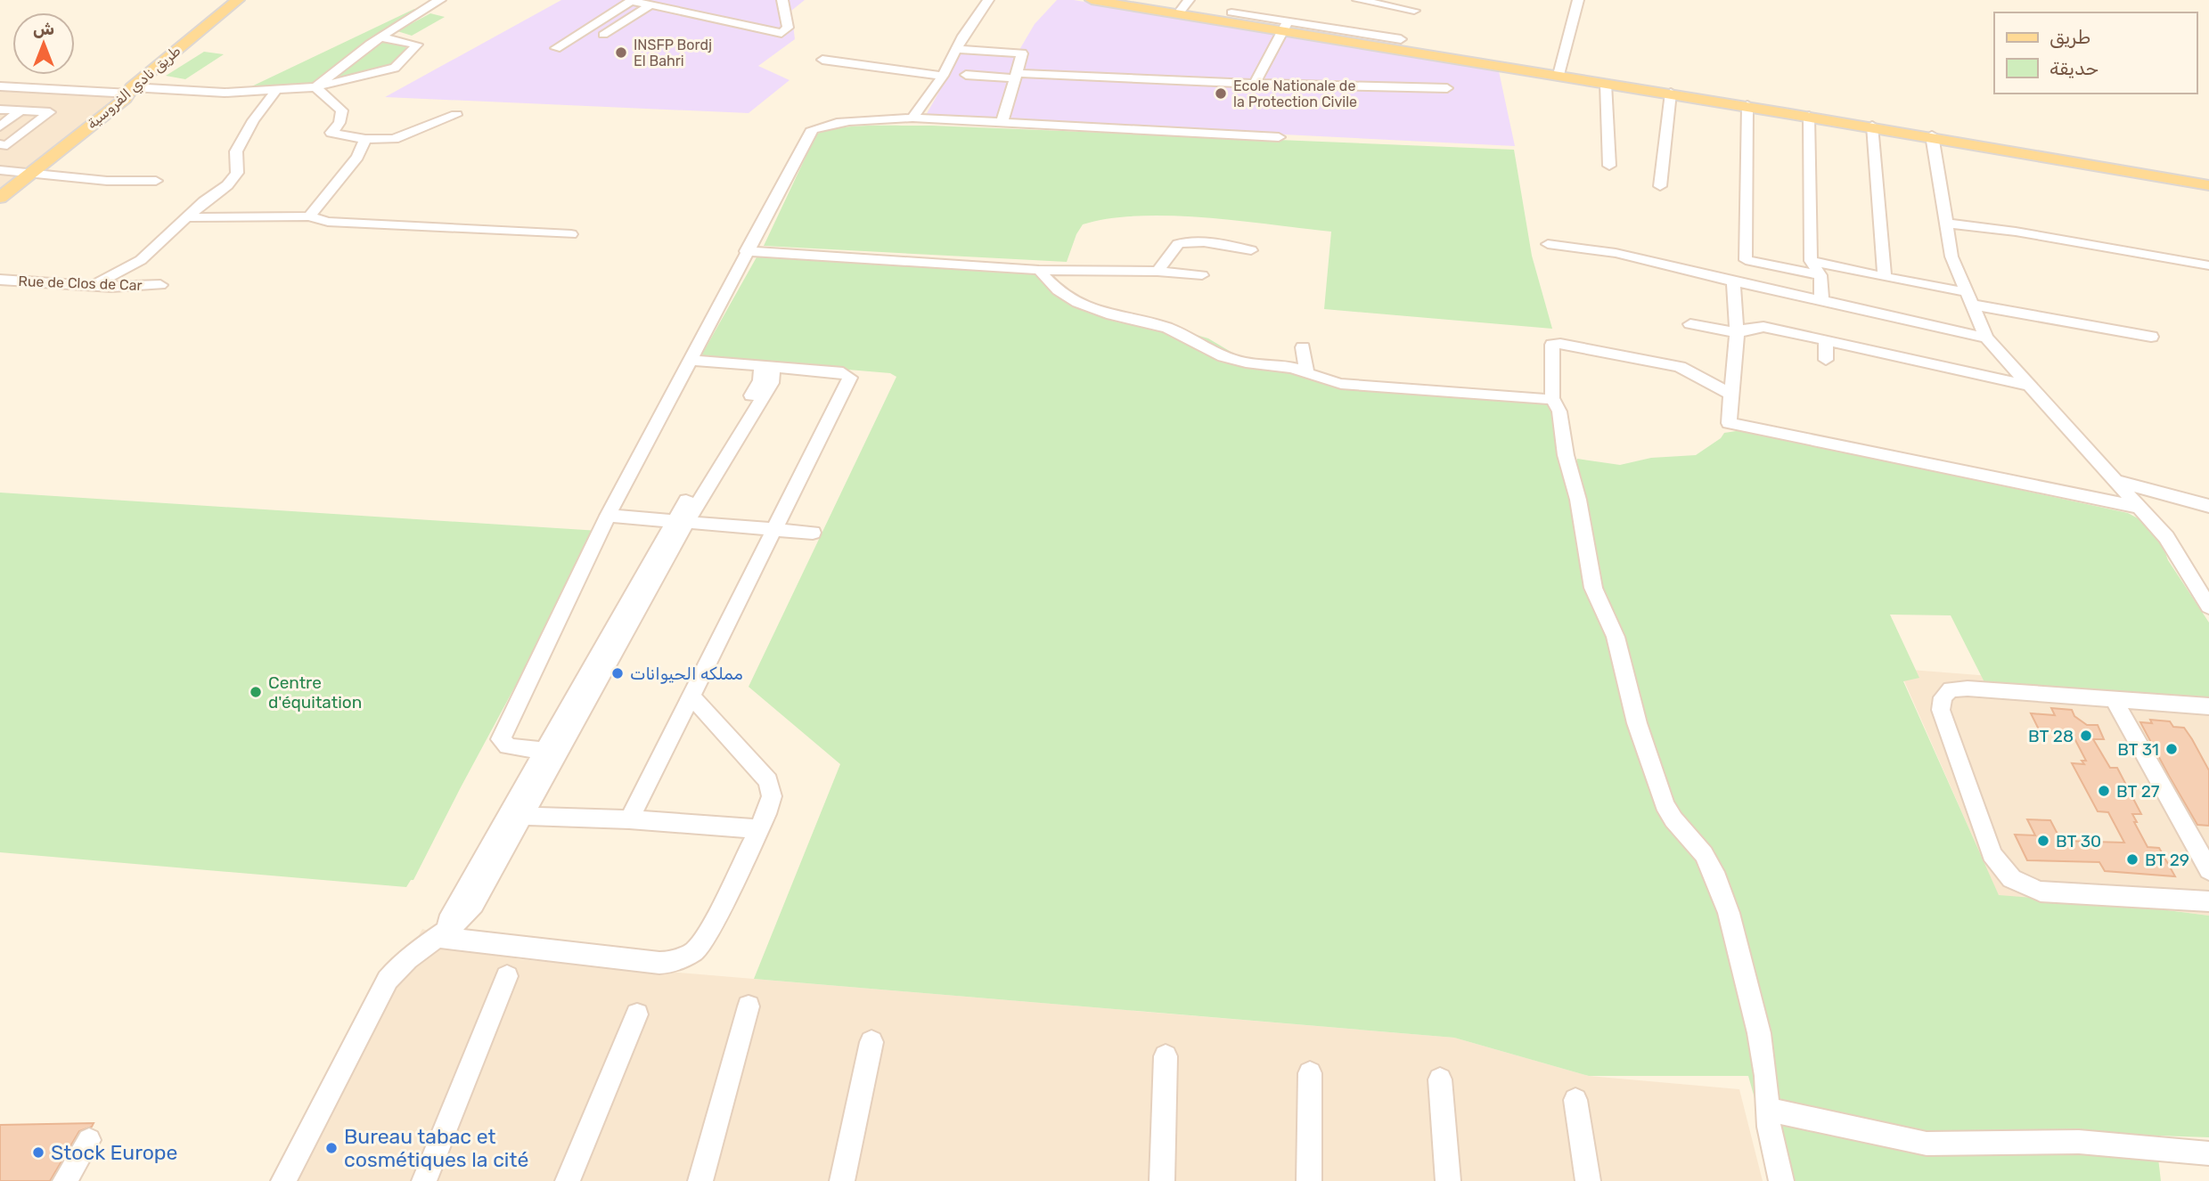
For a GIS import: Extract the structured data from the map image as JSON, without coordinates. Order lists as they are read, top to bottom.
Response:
{
  "streets": {
    "main road": ["طريق نادي الفروسية"],
    "street": ["Rue de Clos de Car"]
  },
  "places": [
    "INSFP Bordj El Bahri",
    "Ecole Nationale de la Protection Civile",
    "مملكه الحيوانات",
    "Centre d'équitation",
    "BT 28",
    "BT 31",
    "BT 27",
    "BT 30",
    "BT 29",
    "Bureau tabac et cosmétiques la cité",
    "Stock Europe"
  ],
  "legend": ["طريق", "حديقة"],
  "north": "top"
}
